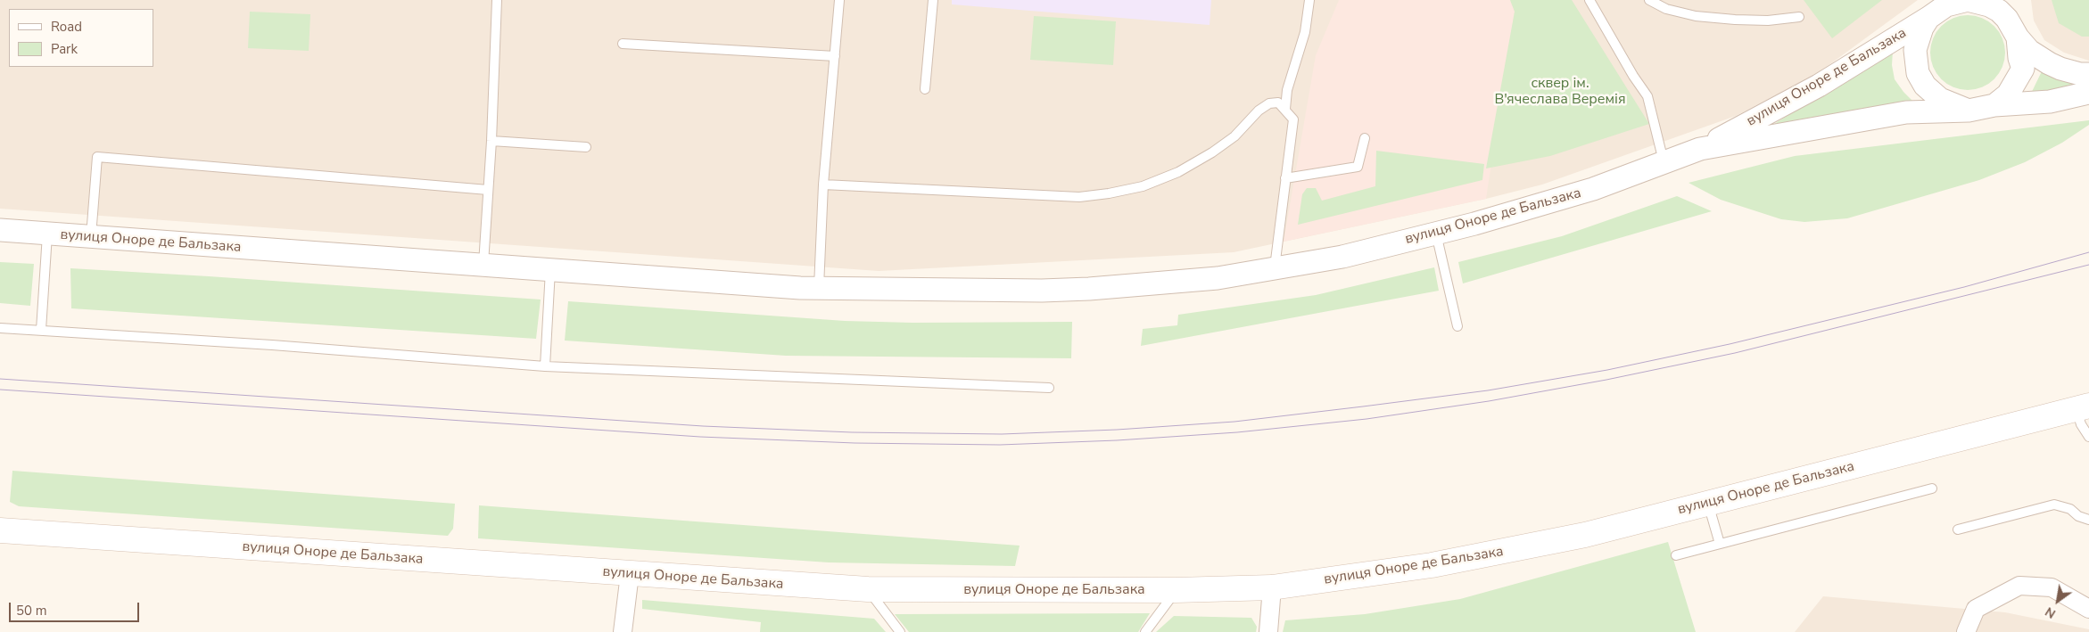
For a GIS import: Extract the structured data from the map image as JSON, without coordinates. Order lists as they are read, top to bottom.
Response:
{
  "streets": {
    "main road": ["вулиця Оноре де Бальзака"]
  },
  "parks": ["сквер ім. В'ячеслава Веремія"],
  "legend": ["Road", "Park"],
  "scale_bar": "50 m",
  "north": "bottom left"
}
